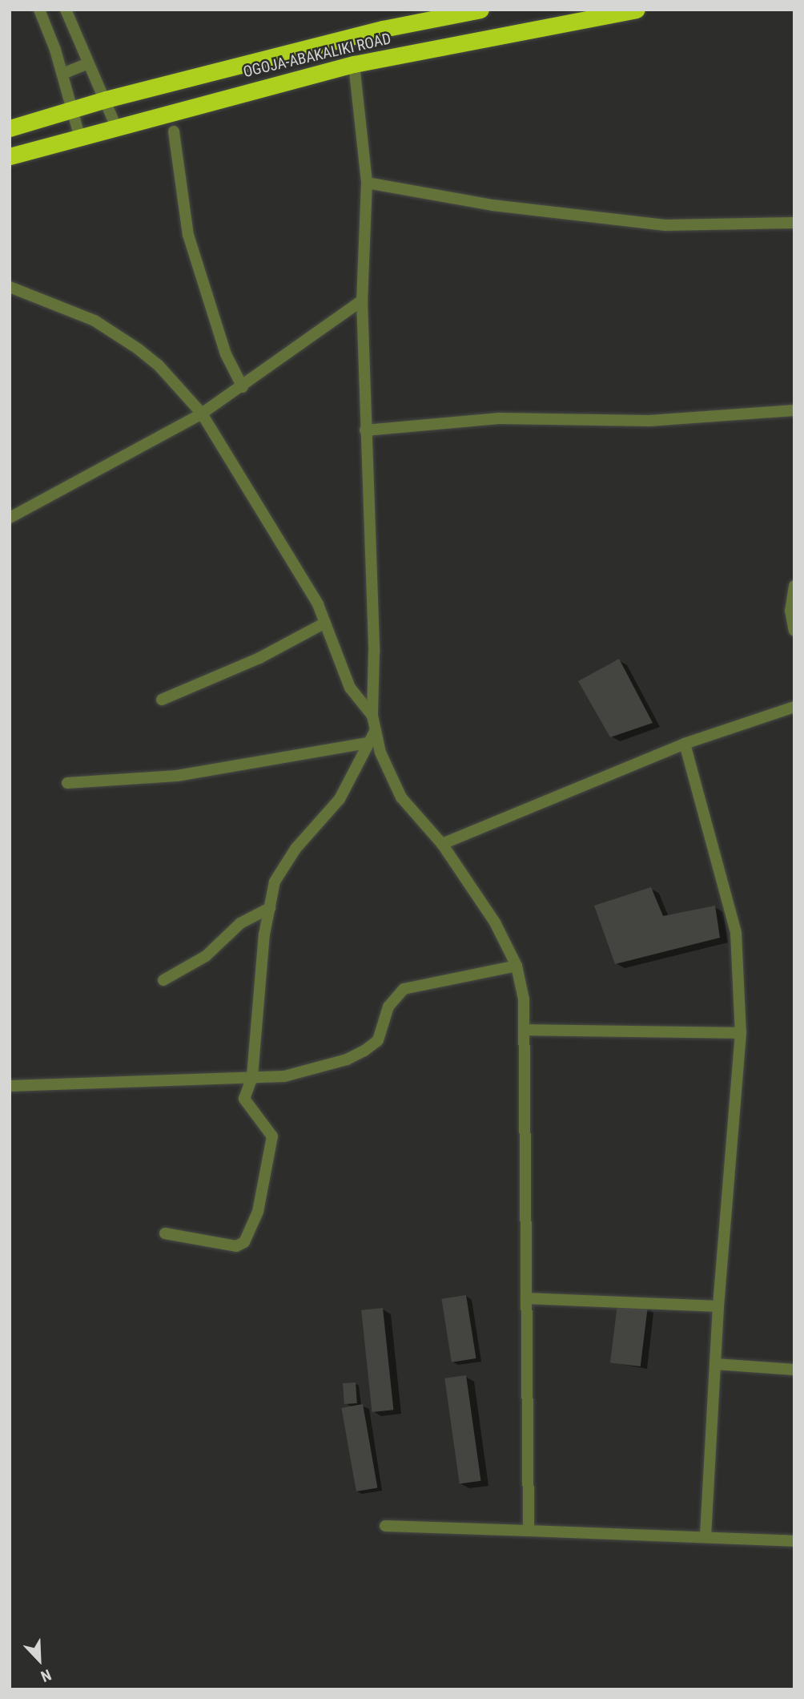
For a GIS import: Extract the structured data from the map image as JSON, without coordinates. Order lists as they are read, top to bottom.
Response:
{
  "streets": {
    "highway": ["OGOJA-ABAKALIKI ROAD"]
  },
  "north": "bottom right"
}
